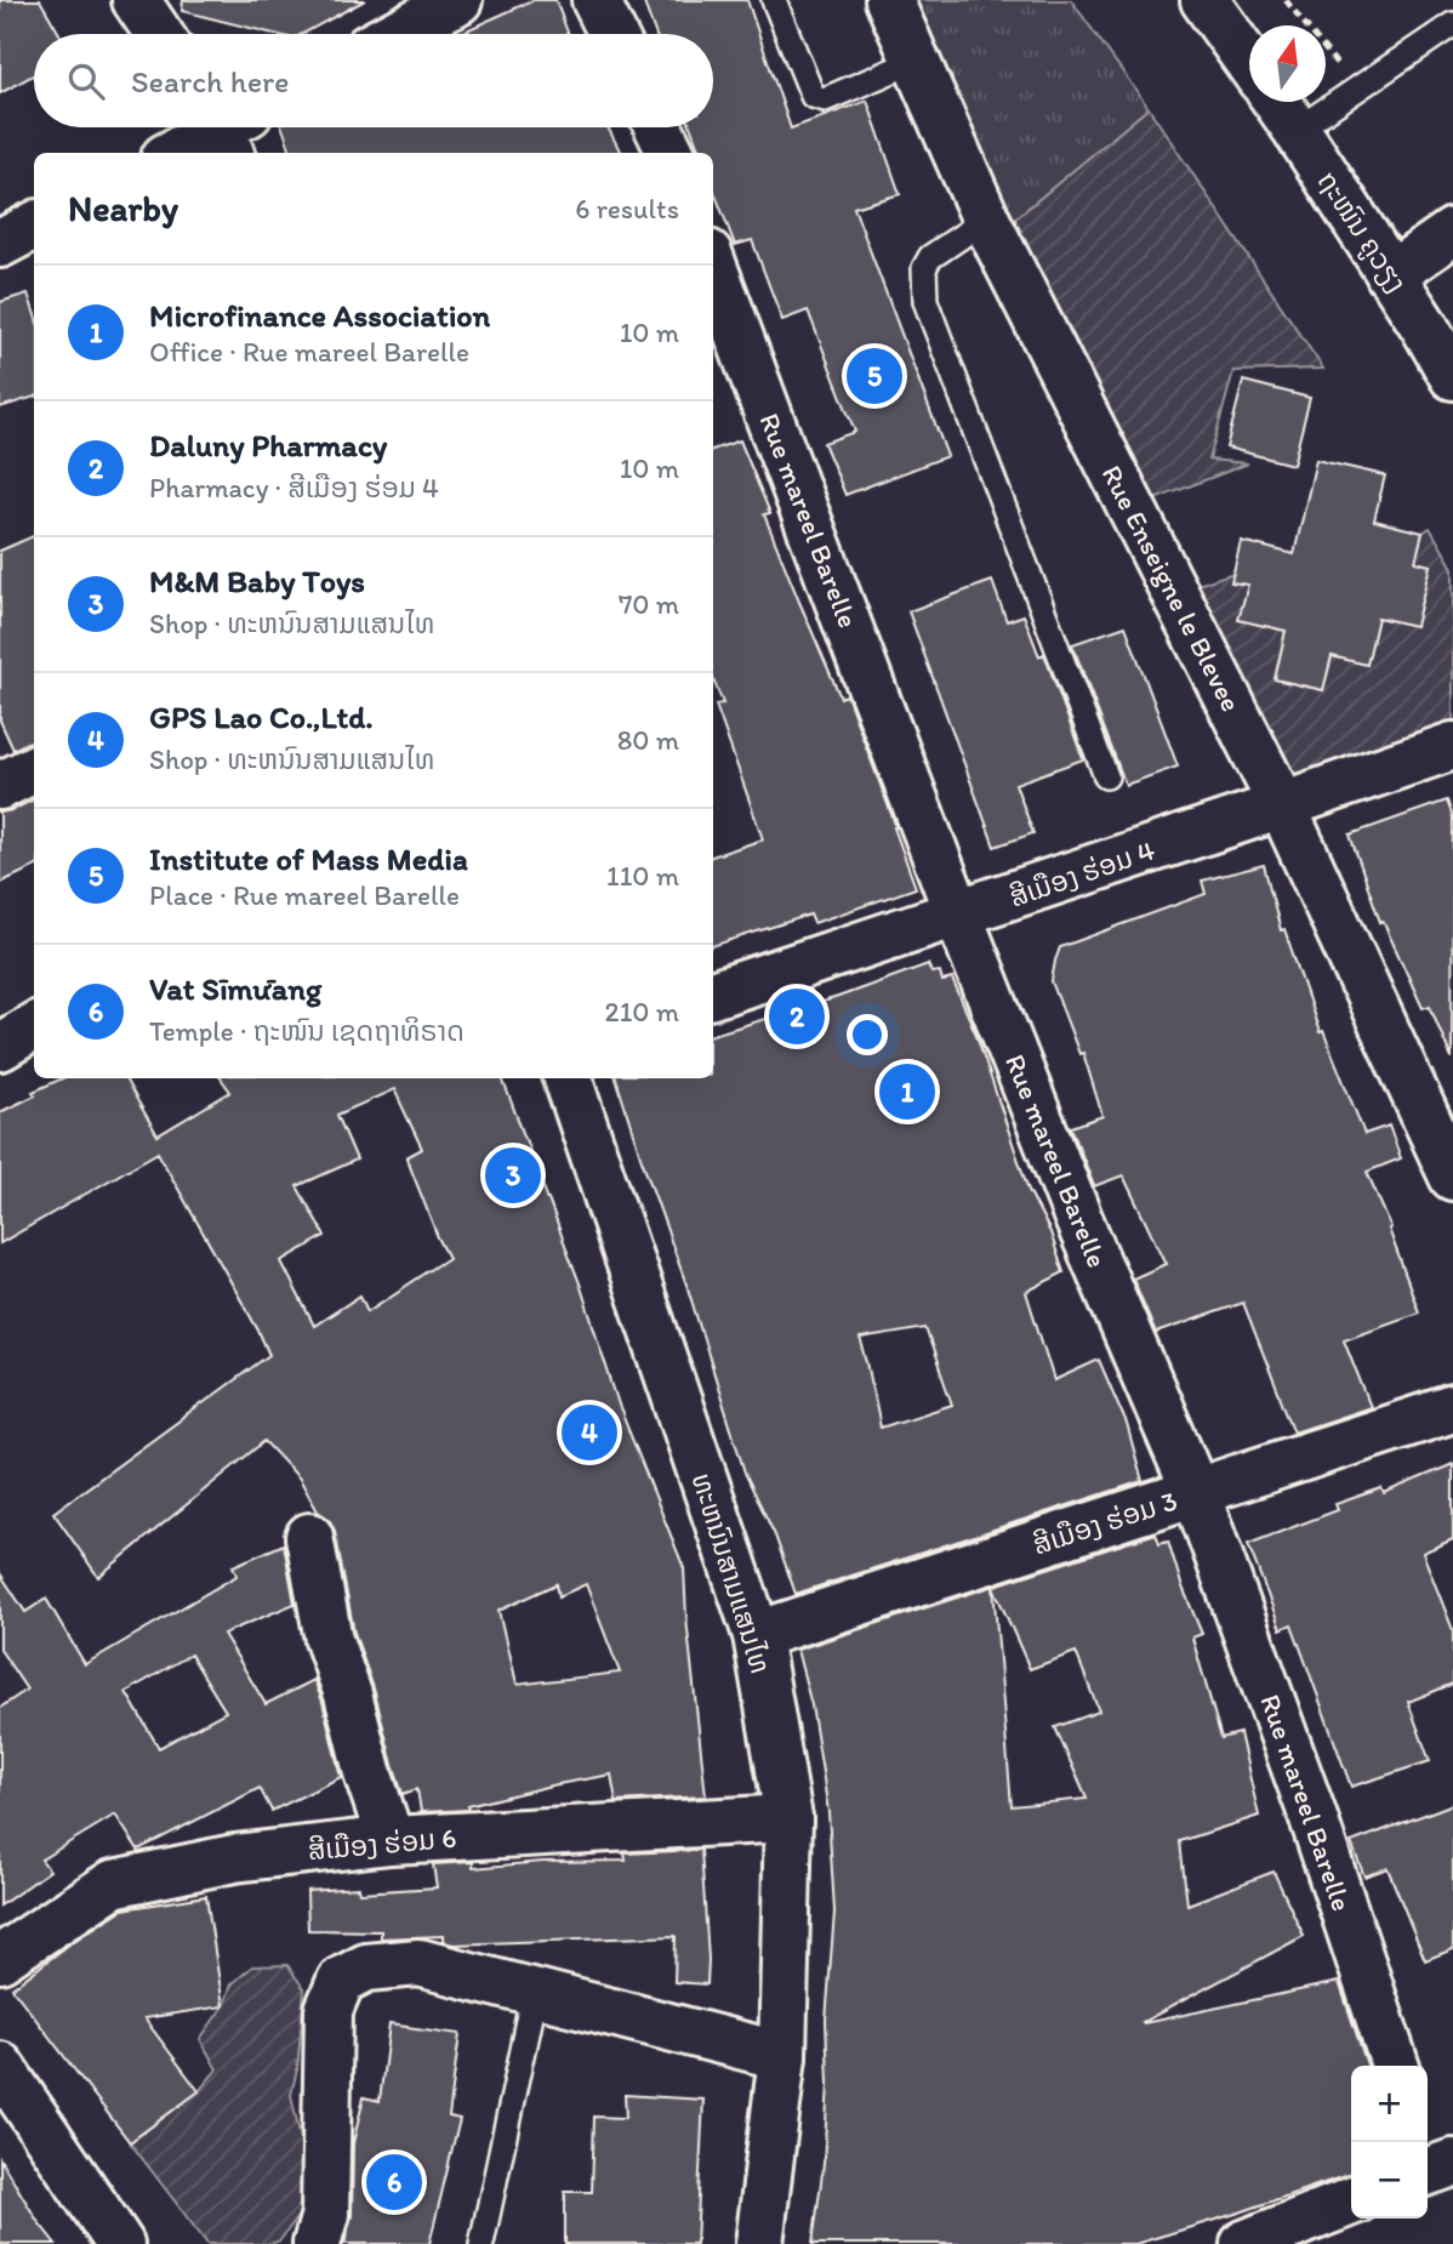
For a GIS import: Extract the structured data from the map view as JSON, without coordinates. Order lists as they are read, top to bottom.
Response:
{
  "streets": {
    "street": [
      "ຖະໜົນ ຄູວຽງ",
      "Rue mareel Barelle",
      "Rue Enseigne le Blevee",
      "ສີເມືອງ ຮ່ອມ 4",
      "ສີເມືອງ ຮ່ອມ 3",
      "ທະຫນົນສາມແສນໄທ",
      "ສີເມືອງ ຮ່ອມ 6"
    ]
  },
  "crossings": [
    ["Rue mareel Barelle", "ສີເມືອງ ຮ່ອມ 4"],
    ["Rue mareel Barelle", "ສີເມືອງ ຮ່ອມ 3"],
    ["Rue Enseigne le Blevee", "ສີເມືອງ ຮ່ອມ 4"],
    ["ສີເມືອງ ຮ່ອມ 3", "ທະຫນົນສາມແສນໄທ"],
    ["ທະຫນົນສາມແສນໄທ", "ສີເມືອງ ຮ່ອມ 6"]
  ],
  "north": "top",
  "page": {
    "search": "Search here",
    "heading": ["Nearby", "6 results"],
    "list": [
      {
        "mark": "1",
        "name": "Microfinance Association",
        "note": "Office · Rue mareel Barelle",
        "value": "10 m"
      },
      {
        "mark": "2",
        "name": "Daluny Pharmacy",
        "note": "Pharmacy · ສີເມືອງ ຮ່ອມ 4",
        "value": "10 m"
      },
      {
        "mark": "3",
        "name": "M&M Baby Toys",
        "note": "Shop · ທະຫນົນສາມແສນໄທ",
        "value": "70 m"
      },
      {
        "mark": "4",
        "name": "GPS Lao Co.,Ltd.",
        "note": "Shop · ທະຫນົນສາມແສນໄທ",
        "value": "80 m"
      },
      {
        "mark": "5",
        "name": "Institute of Mass Media",
        "note": "Place · Rue mareel Barelle",
        "value": "110 m"
      },
      {
        "mark": "6",
        "name": "Vat Sīmư̄ang",
        "note": "Temple · ຖະໜົນ ເຊດຖາທິຣາດ",
        "value": "210 m"
      }
    ],
    "pins": [
      "5",
      "2",
      "1",
      "3",
      "4",
      "6"
    ],
    "map_buttons": ["+", "−"]
  }
}
